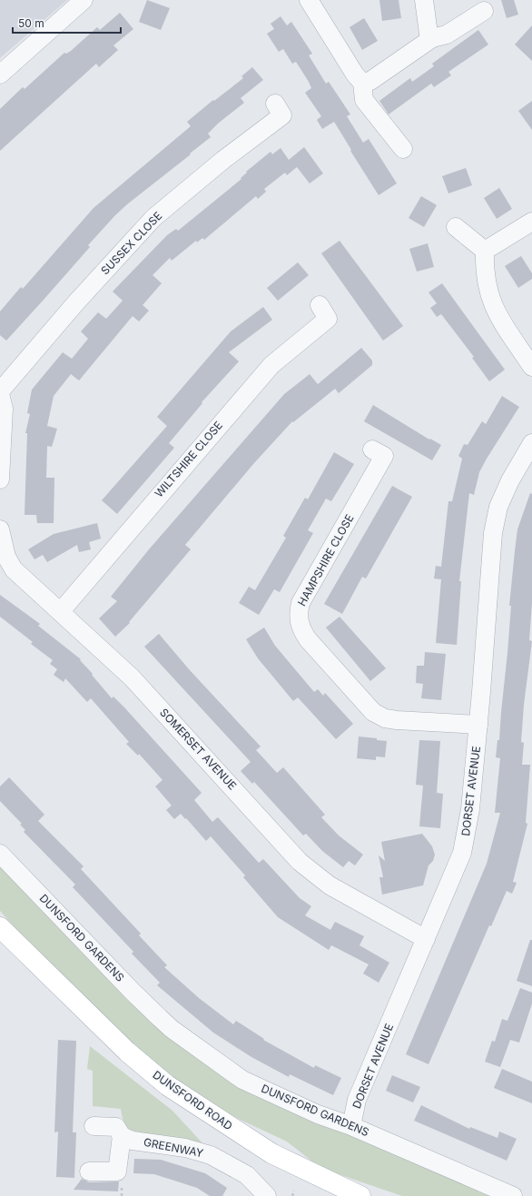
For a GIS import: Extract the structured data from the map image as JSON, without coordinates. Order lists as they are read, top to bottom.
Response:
{
  "streets": {
    "main road": ["DUNSFORD ROAD"],
    "street": [
      "SUSSEX CLOSE",
      "WILTSHIRE CLOSE",
      "HAMPSHIRE CLOSE",
      "SOMERSET AVENUE",
      "DORSET AVENUE",
      "DUNSFORD GARDENS",
      "GREENWAY"
    ]
  },
  "crossings": [
    ["WILTSHIRE CLOSE", "SOMERSET AVENUE"],
    ["HAMPSHIRE CLOSE", "DORSET AVENUE"],
    ["SOMERSET AVENUE", "DORSET AVENUE"],
    ["DORSET AVENUE", "DUNSFORD GARDENS"]
  ],
  "scale_bar": "50 m"
}
